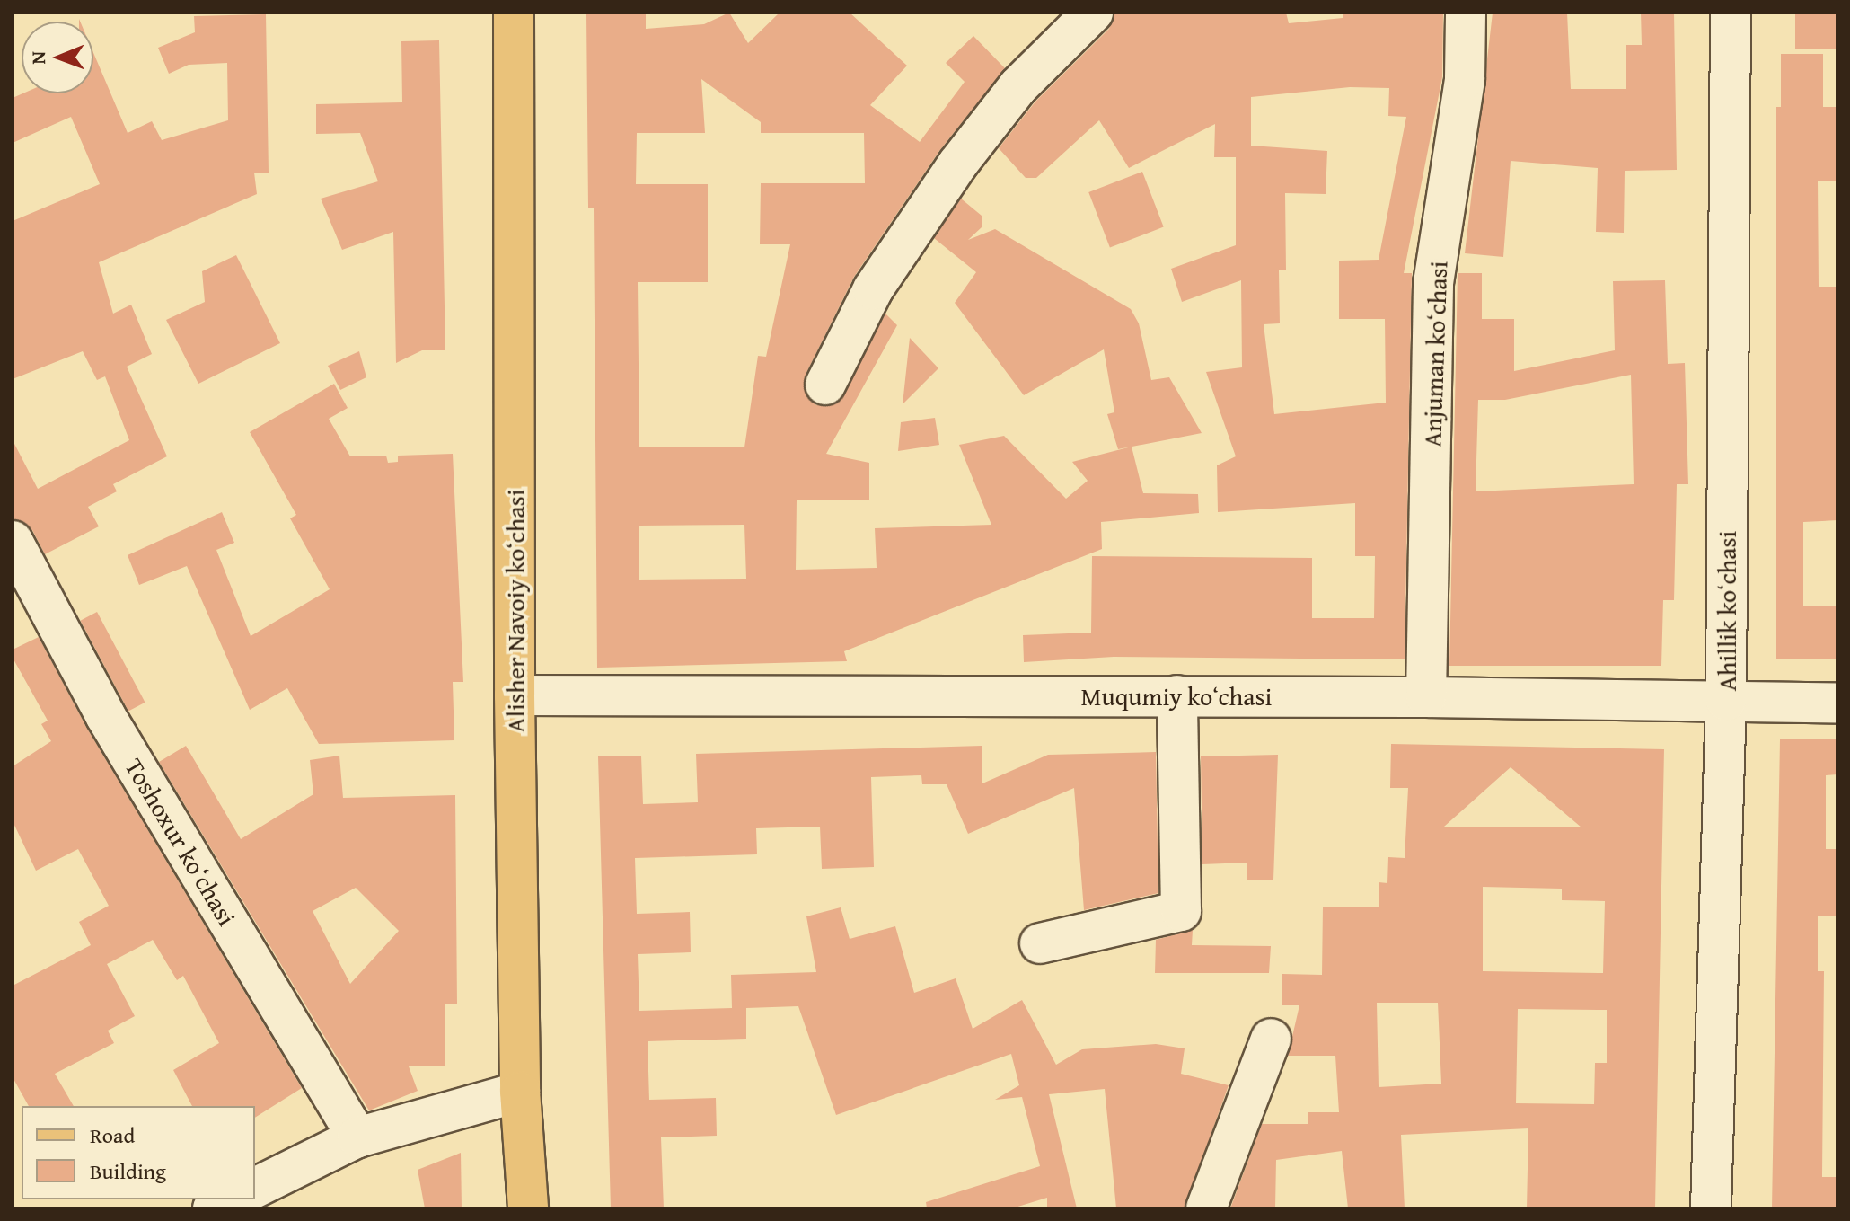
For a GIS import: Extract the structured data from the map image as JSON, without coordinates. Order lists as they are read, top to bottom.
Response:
{
  "streets": {
    "main road": ["Alisher Navoiy koʻchasi"],
    "street": [
      "Anjuman koʻchasi",
      "Ahillik koʻchasi",
      "Muqumiy koʻchasi",
      "Toshoxur koʻchasi"
    ]
  },
  "crossings": [
    ["Anjuman koʻchasi", "Muqumiy koʻchasi"],
    ["Alisher Navoiy koʻchasi", "Muqumiy koʻchasi"],
    ["Ahillik koʻchasi", "Muqumiy koʻchasi"]
  ],
  "legend": ["Road", "Building"],
  "north": "left"
}
